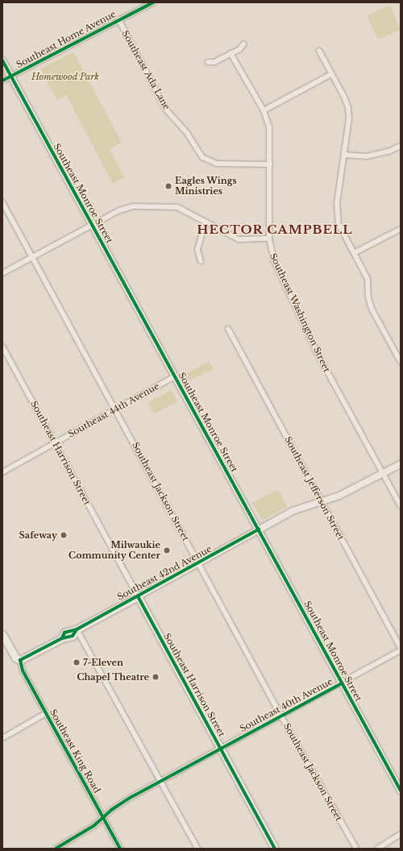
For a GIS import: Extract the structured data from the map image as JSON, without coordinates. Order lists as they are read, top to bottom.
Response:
{
  "streets": {
    "main road": ["Southeast Harrison Street", "Southeast 42nd Avenue", "Southeast King Road"],
    "street": [
      "Southeast Home Avenue",
      "Southeast Ada Lane",
      "Southeast Monroe Street",
      "Southeast Washington Street",
      "Southeast 44th Avenue",
      "Southeast Jefferson Street",
      "Southeast Jackson Street",
      "Southeast 40th Avenue"
    ]
  },
  "crossings": [
    ["Southeast Home Avenue", "Southeast Ada Lane"],
    ["Southeast Home Avenue", "Southeast Monroe Street"],
    ["Southeast Ada Lane", "Southeast Washington Street"],
    ["Southeast Monroe Street", "Southeast 44th Avenue"],
    ["Southeast Monroe Street", "Southeast 42nd Avenue"],
    ["Southeast Monroe Street", "Southeast 40th Avenue"],
    ["Southeast Washington Street", "Southeast 42nd Avenue"],
    ["Southeast 44th Avenue", "Southeast Harrison Street"],
    ["Southeast 44th Avenue", "Southeast Jackson Street"],
    ["Southeast Harrison Street", "Southeast 42nd Avenue"],
    ["Southeast Harrison Street", "Southeast 40th Avenue"],
    ["Southeast Jefferson Street", "Southeast 42nd Avenue"],
    ["Southeast Jackson Street", "Southeast 42nd Avenue"],
    ["Southeast Jackson Street", "Southeast 40th Avenue"],
    ["Southeast 42nd Avenue", "Southeast King Road"],
    ["Southeast 40th Avenue", "Southeast King Road"]
  ],
  "districts": ["HECTOR CAMPBELL"],
  "parks": ["Homewood Park"],
  "places": [
    "Eagles Wings Ministries",
    "Safeway",
    "Milwaukie Community Center",
    "7-Eleven",
    "Chapel Theatre"
  ]
}
